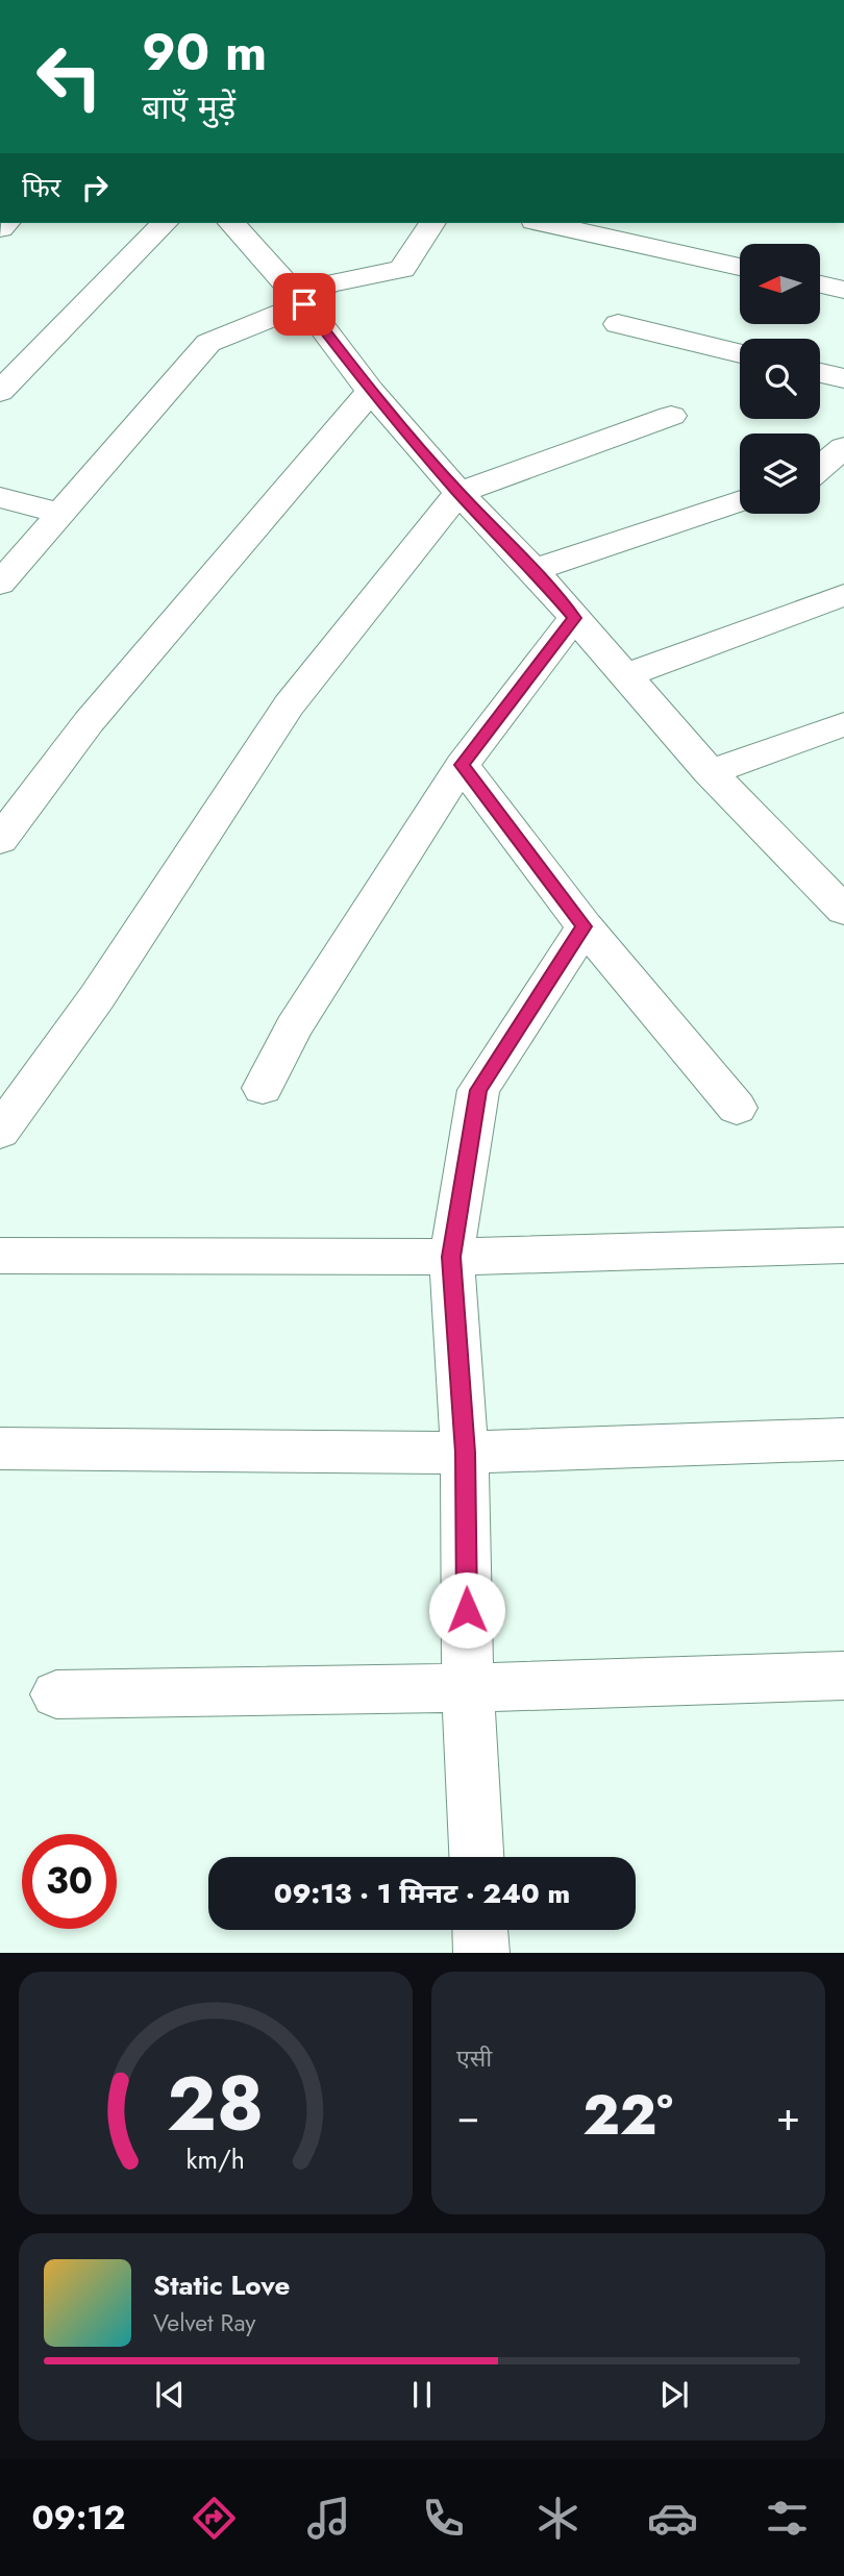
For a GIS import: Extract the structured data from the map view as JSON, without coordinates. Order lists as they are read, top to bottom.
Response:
{
  "north": "left",
  "page": {
    "turn": ["90 m", "बाएँ मुड़ें"],
    "then": "फिर",
    "limit": "30",
    "trip": "09:13 · 1 मिनट · 240 m",
    "tile": "एसी",
    "heat": ["−", "22°", "+"],
    "song": ["Static Love", "Velvet Ray"],
    "tabs": "09:12",
    "gauge": ["28", "km/h"]
  }
}
